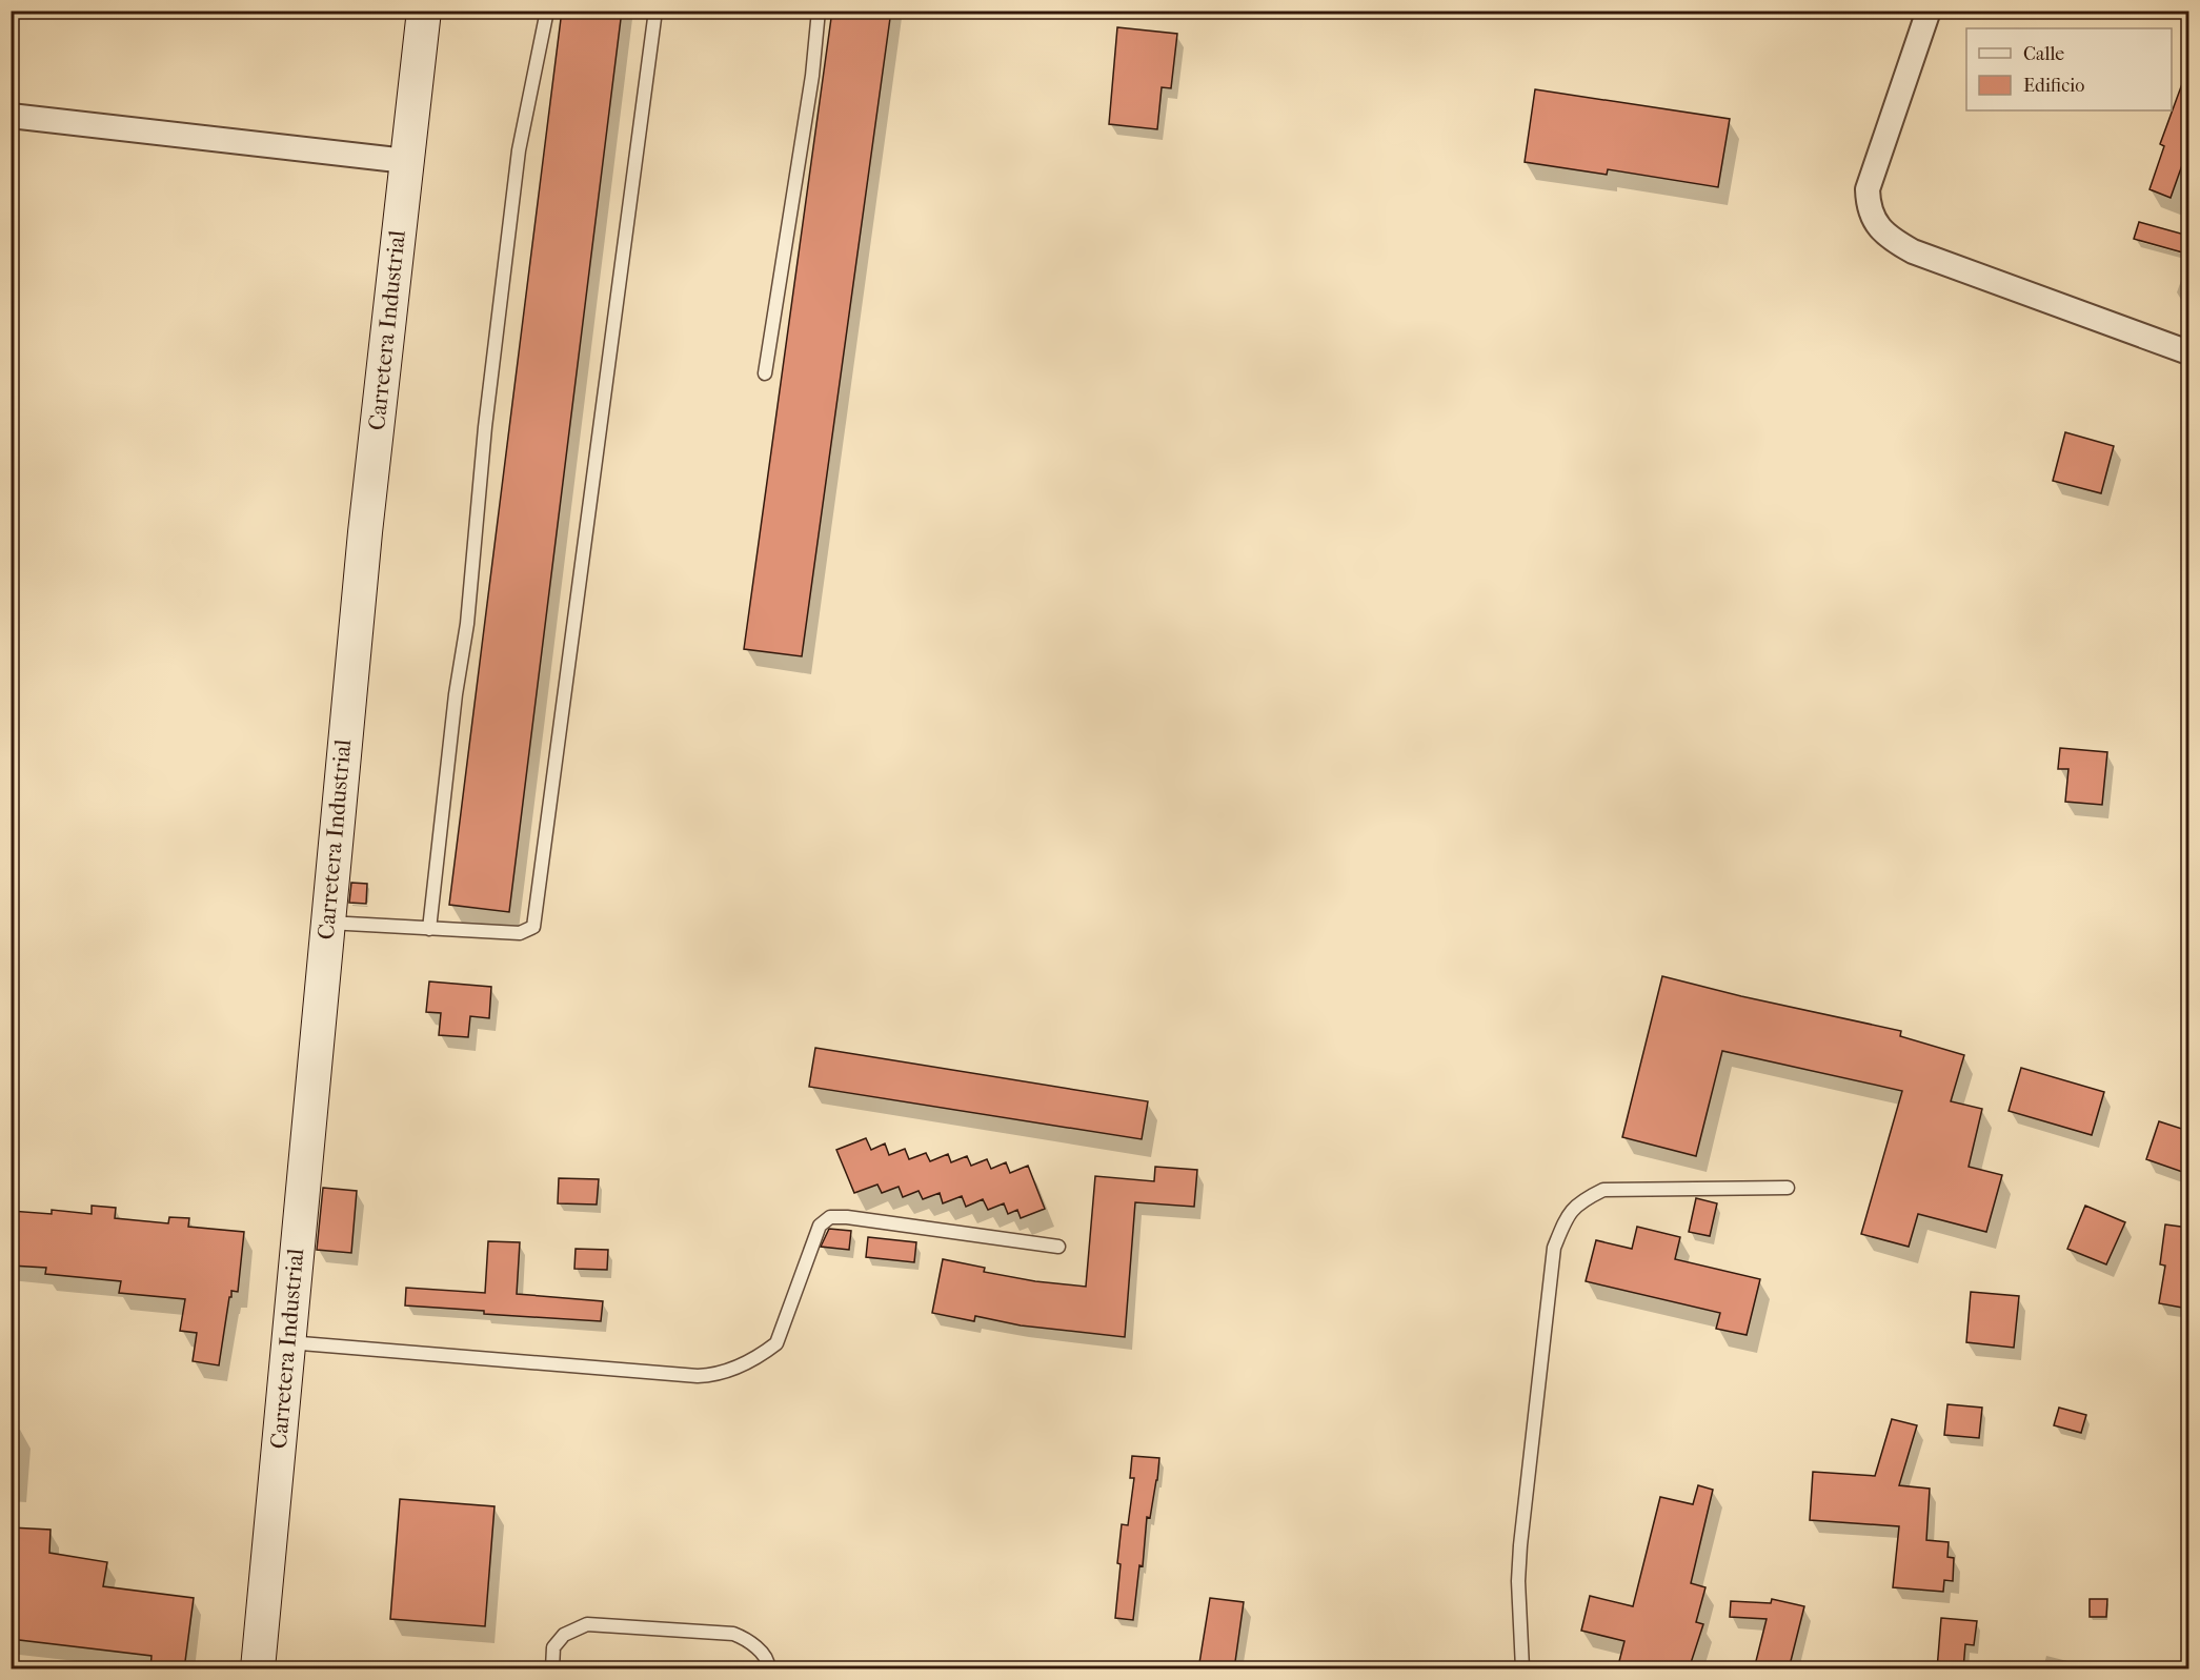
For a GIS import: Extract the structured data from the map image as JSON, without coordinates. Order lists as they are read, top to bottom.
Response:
{
  "streets": {
    "main road": ["Carretera Industrial"]
  },
  "legend": ["Calle", "Edificio"]
}
